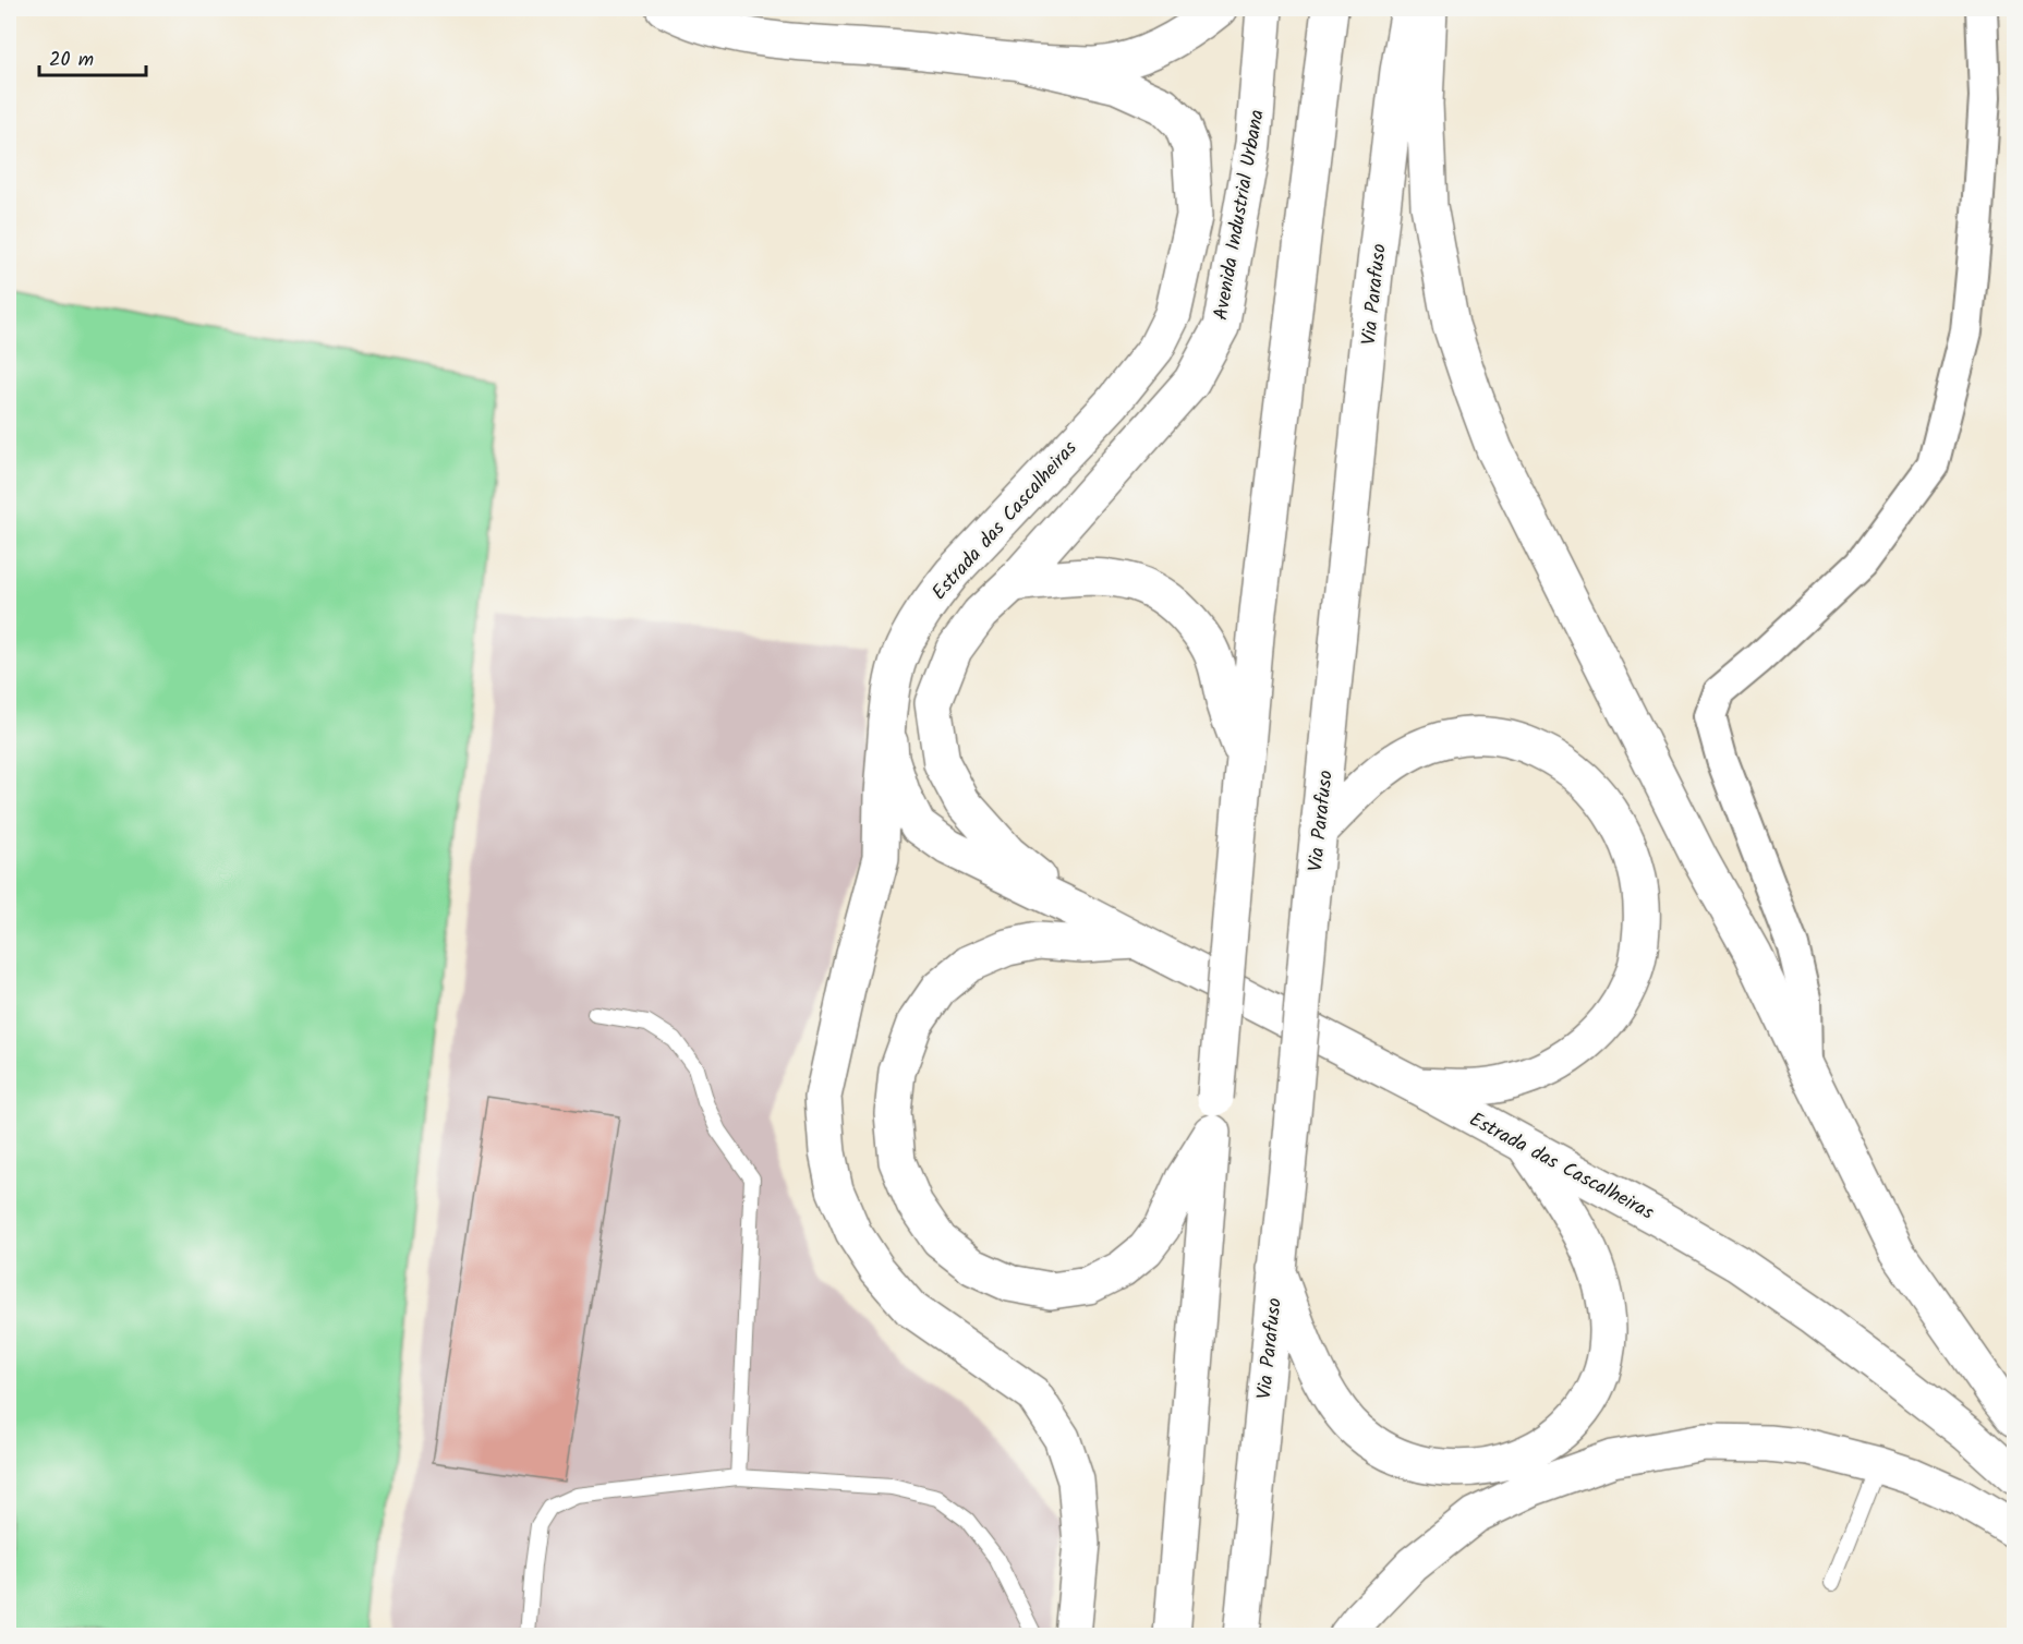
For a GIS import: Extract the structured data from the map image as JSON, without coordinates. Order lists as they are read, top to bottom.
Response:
{
  "streets": {
    "main road": ["Avenida Industrial Urbana", "Via Parafuso", "Estrada das Cascalheiras"]
  },
  "crossings": [
    ["Avenida Industrial Urbana", "Estrada das Cascalheiras"]
  ],
  "scale_bar": "20 m"
}
